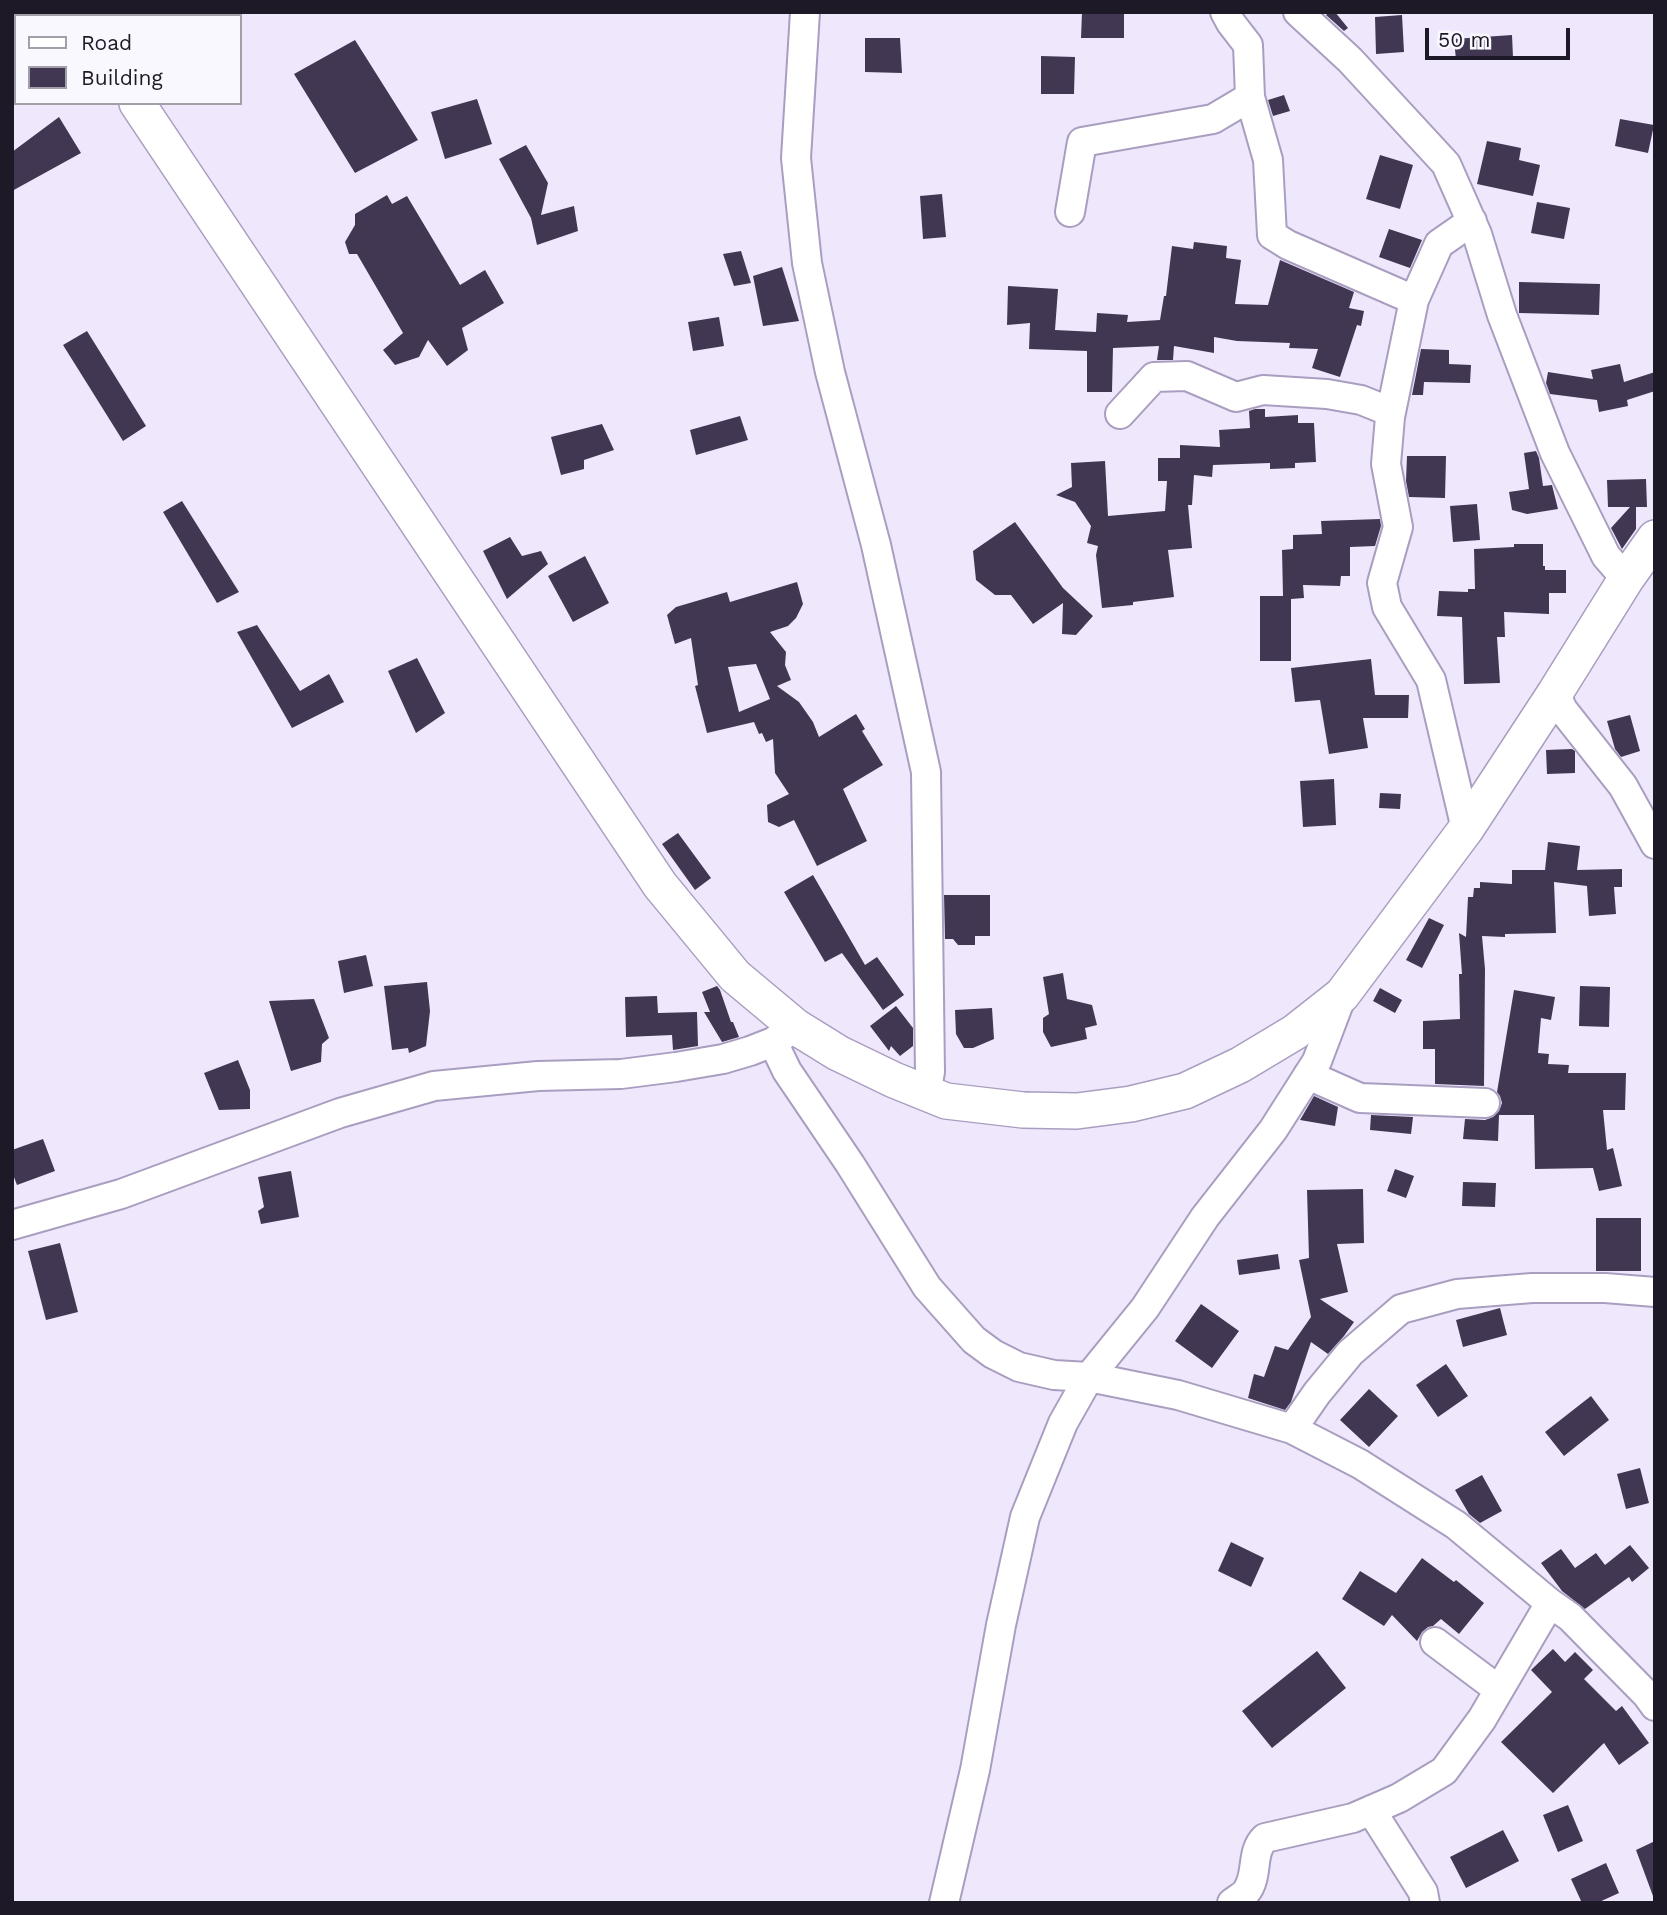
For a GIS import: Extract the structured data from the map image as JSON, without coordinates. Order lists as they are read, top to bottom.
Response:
{
  "legend": ["Road", "Building"],
  "scale_bar": "50 m"
}
